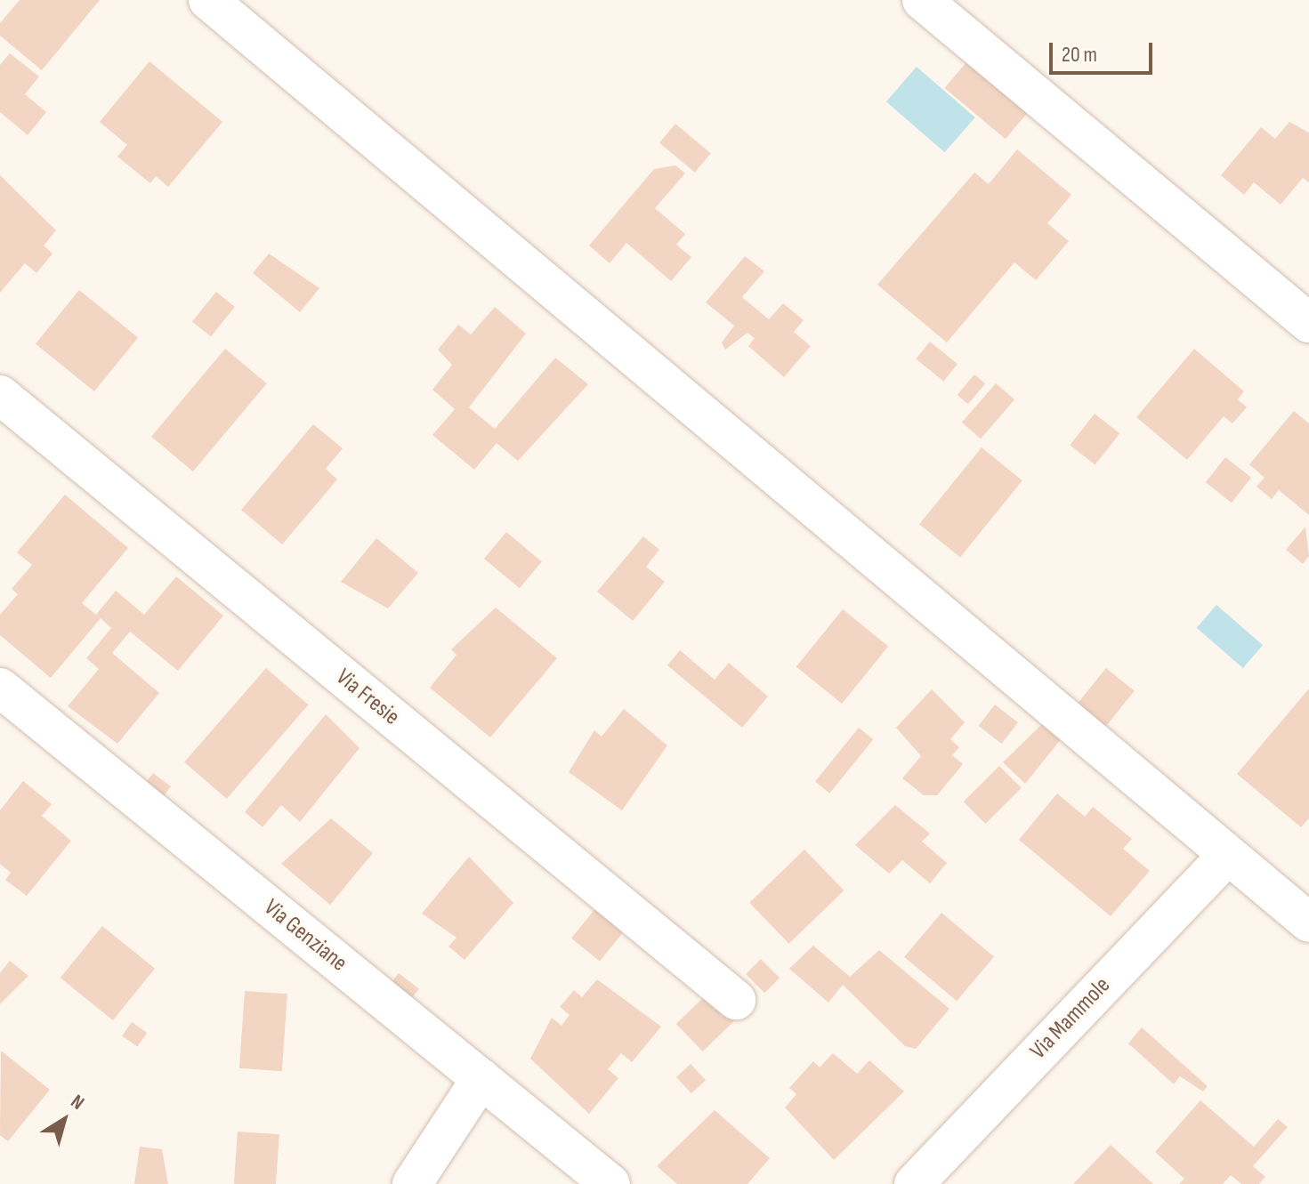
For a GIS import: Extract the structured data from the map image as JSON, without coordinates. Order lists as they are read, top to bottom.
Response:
{
  "streets": {
    "street": ["Via Fresie", "Via Genziane", "Via Mammole"]
  },
  "scale_bar": "20 m",
  "north": "top right"
}
